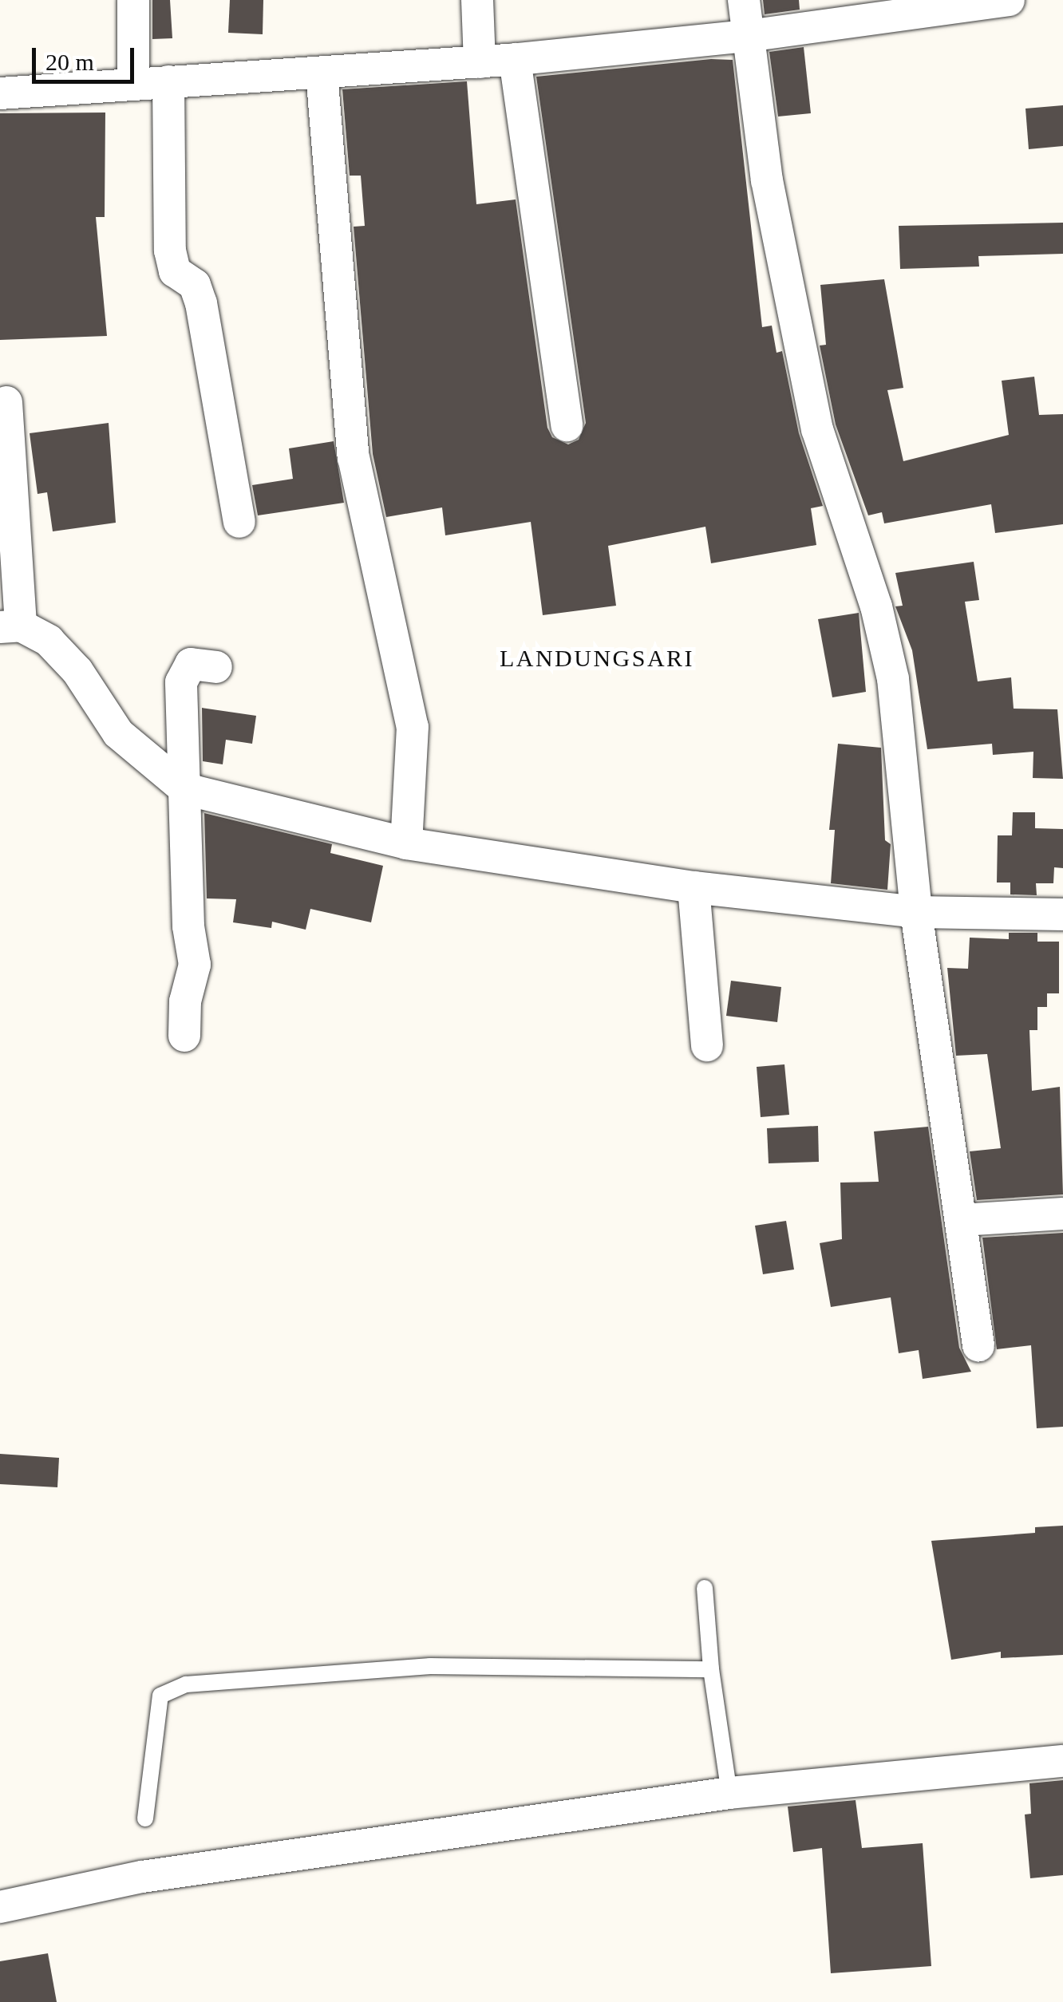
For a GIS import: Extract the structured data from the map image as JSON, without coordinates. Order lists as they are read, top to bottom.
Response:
{
  "districts": ["LANDUNGSARI"],
  "scale_bar": "20 m"
}
